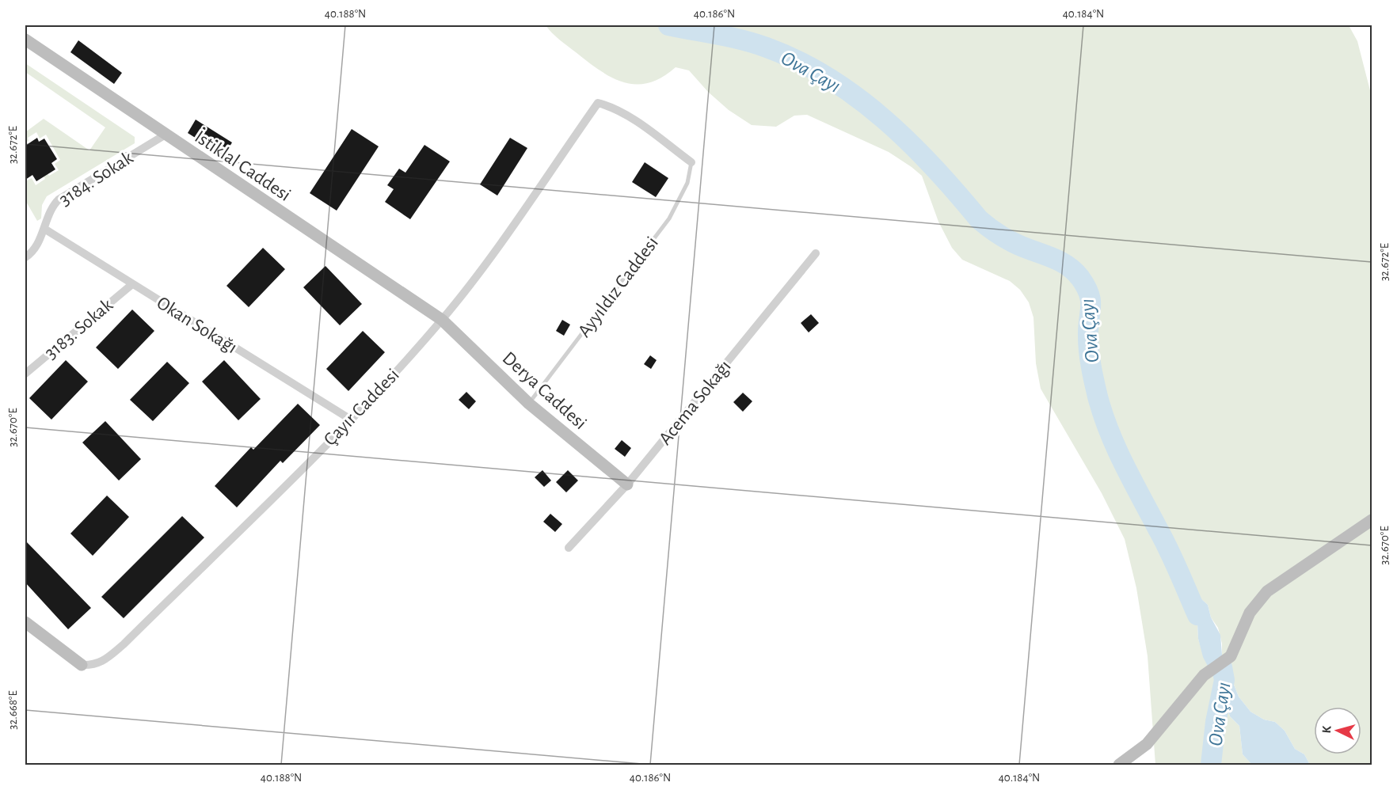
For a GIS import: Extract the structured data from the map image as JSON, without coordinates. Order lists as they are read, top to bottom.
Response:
{
  "streets": {
    "street": [
      "İstiklal Caddesi",
      "3184. Sokak",
      "Okan Sokağı",
      "3183. Sokak",
      "Derya Caddesi",
      "Acema Sokağı",
      "Çayır Caddesi"
    ],
    "lane": ["Ayyıldız Caddesi"]
  },
  "crossings": [
    ["İstiklal Caddesi", "3184. Sokak"],
    ["İstiklal Caddesi", "Derya Caddesi"],
    ["İstiklal Caddesi", "Çayır Caddesi"],
    ["3184. Sokak", "Okan Sokağı"],
    ["Ayyıldız Caddesi", "Derya Caddesi"],
    ["Ayyıldız Caddesi", "Çayır Caddesi"],
    ["Okan Sokağı", "3183. Sokak"],
    ["Okan Sokağı", "Çayır Caddesi"],
    ["Derya Caddesi", "Acema Sokağı"],
    ["Derya Caddesi", "Çayır Caddesi"]
  ],
  "water": ["Ova Çayı"],
  "north": "left",
  "coordinates": [
    "40.188°N",
    "40.186°N",
    "40.184°N",
    "32.672°E",
    "32.670°E",
    "32.668°E"
  ]
}
